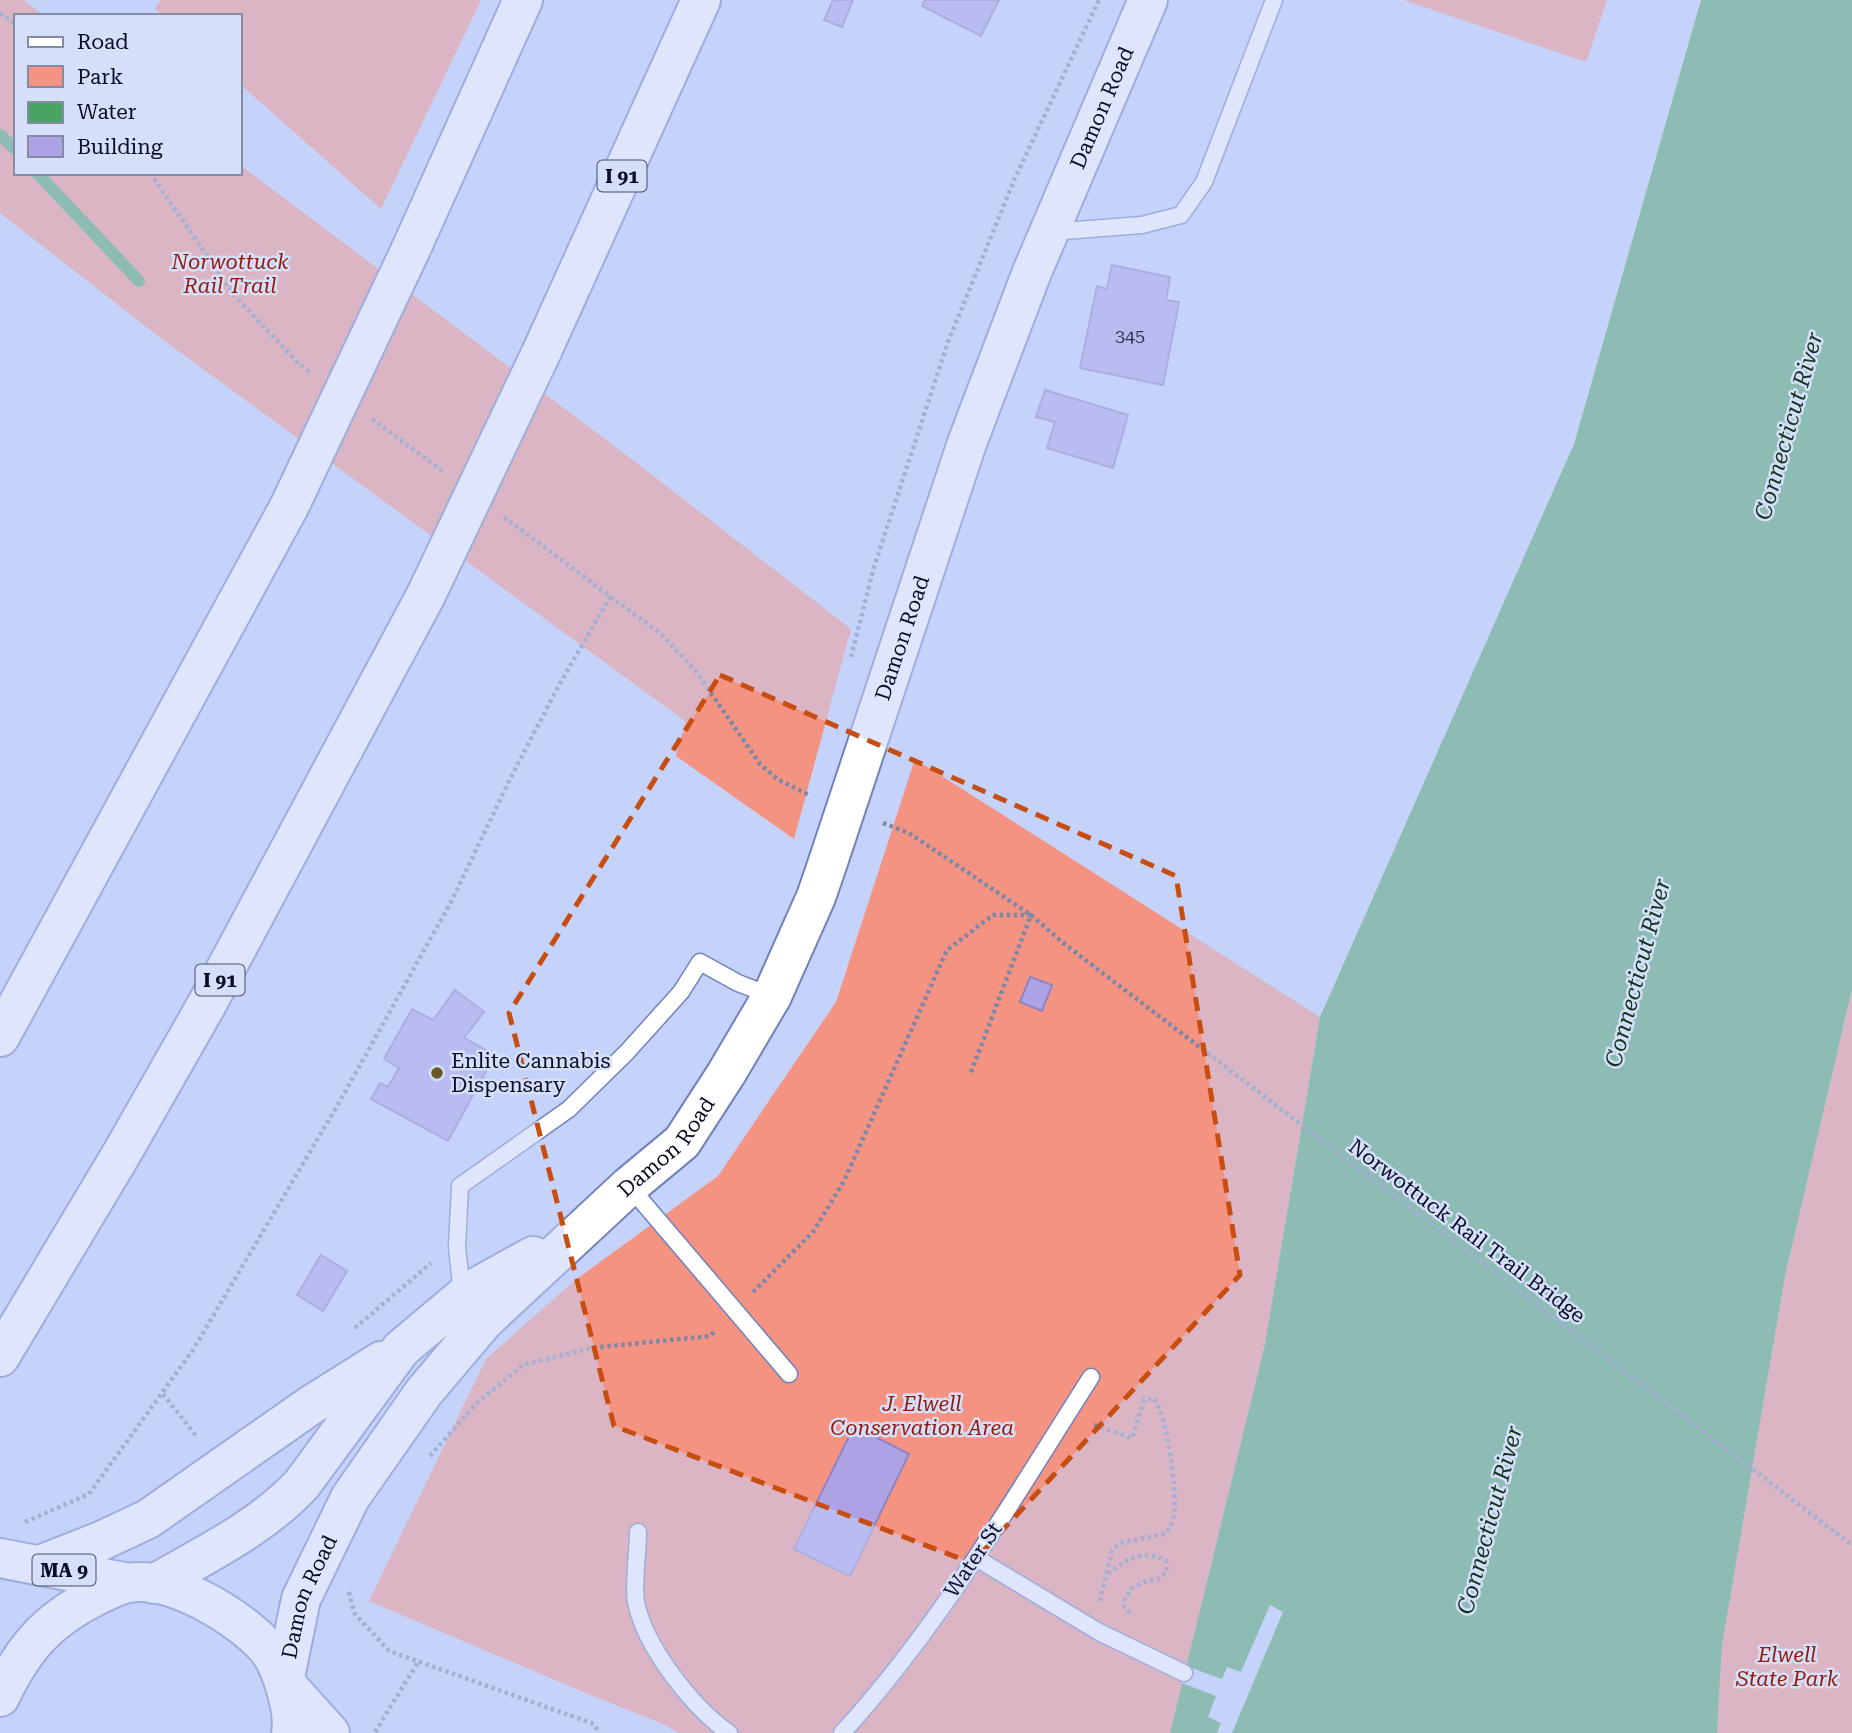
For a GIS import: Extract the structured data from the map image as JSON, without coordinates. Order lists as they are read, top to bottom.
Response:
{
  "streets": {
    "main road": ["Damon Road", "I 91", "MA 9"],
    "lane": ["Water St"],
    "path": ["Norwottuck Rail Trail Bridge"]
  },
  "crossings": [
    ["Damon Road", "MA 9"]
  ],
  "water": ["Connecticut River"],
  "parks": ["Norwottuck Rail Trail", "J. Elwell Conservation Area", "Elwell State Park"],
  "places": ["Enlite Cannabis Dispensary"],
  "house_numbers": ["345"],
  "legend": [
    "Road",
    "Park",
    "Water",
    "Building"
  ]
}
